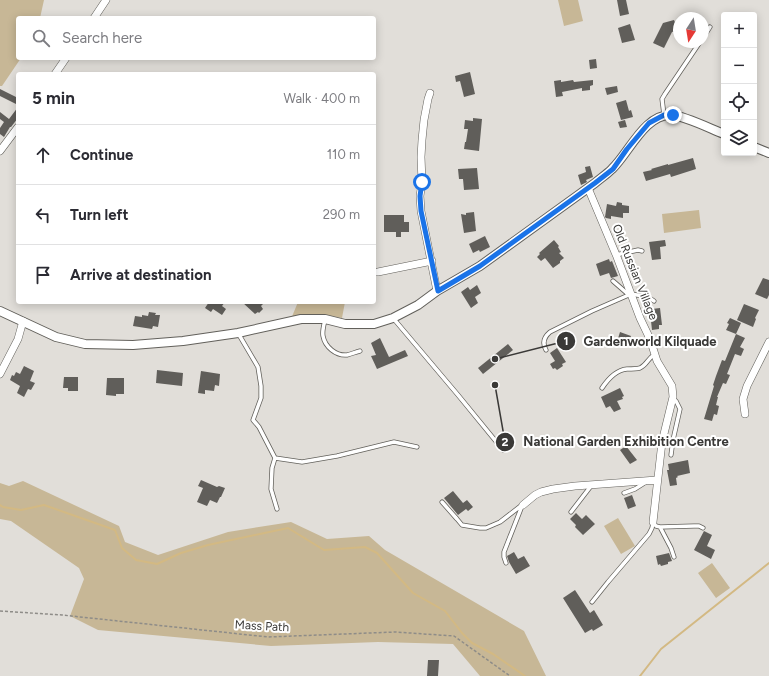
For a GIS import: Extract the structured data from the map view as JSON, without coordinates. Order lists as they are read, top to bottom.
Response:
{
  "streets": {
    "street": ["Old Russian Village"],
    "path": ["Mass Path"]
  },
  "places": ["Gardenworld Kilquade", "National Garden Exhibition Centre"],
  "north": "bottom",
  "page": {
    "map_buttons": ["+", "−"],
    "search": "Search here",
    "heading": ["5 min", "Walk · 400 m"],
    "list": [
      ["Continue", "110 m"],
      ["Turn left", "290 m"],
      "Arrive at destination"
    ]
  }
}
